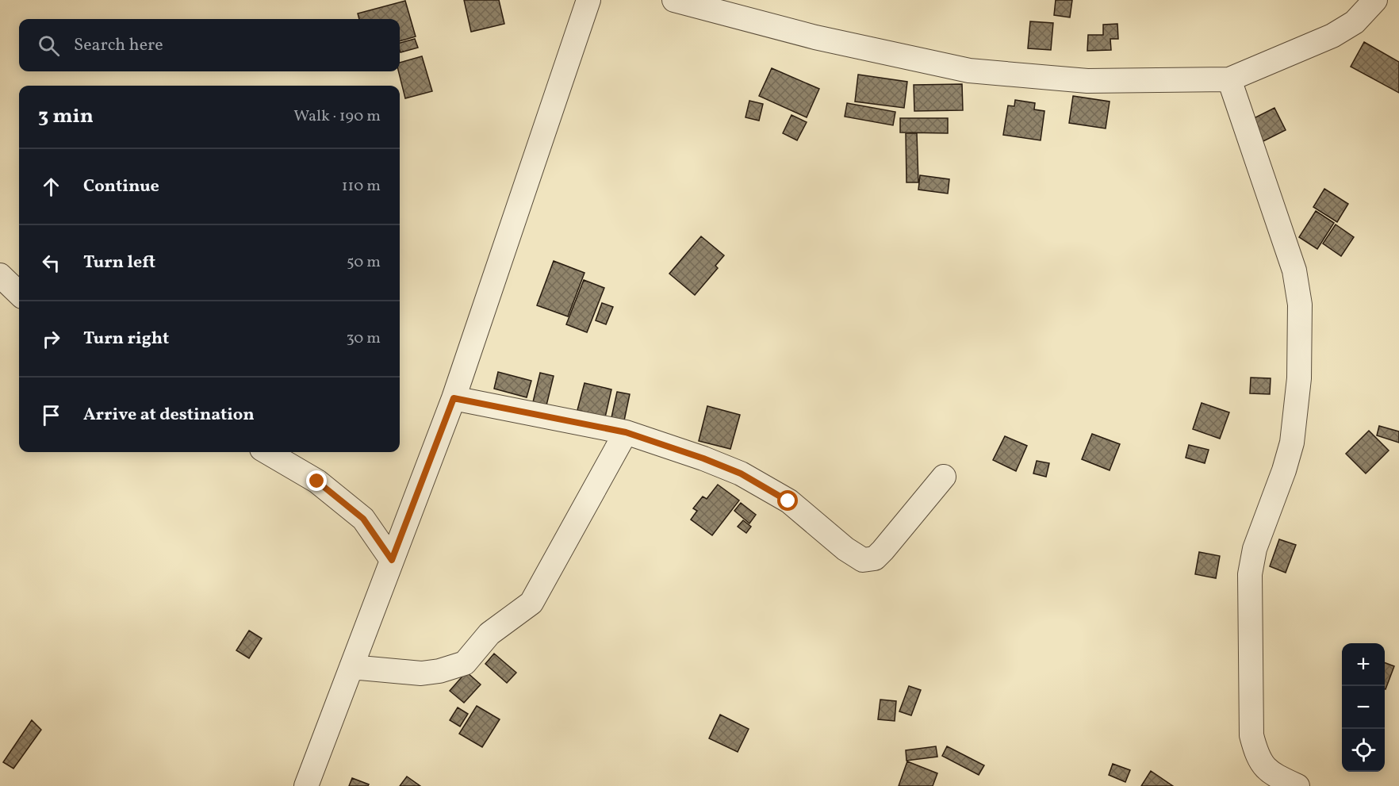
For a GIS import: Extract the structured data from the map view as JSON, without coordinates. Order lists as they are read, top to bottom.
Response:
{
  "page": {
    "search": "Search here",
    "heading": ["3 min", "Walk · 190 m"],
    "list": [
      ["Continue", "110 m"],
      ["Turn left", "50 m"],
      ["Turn right", "30 m"],
      "Arrive at destination"
    ],
    "map_buttons": ["+", "−"]
  }
}
